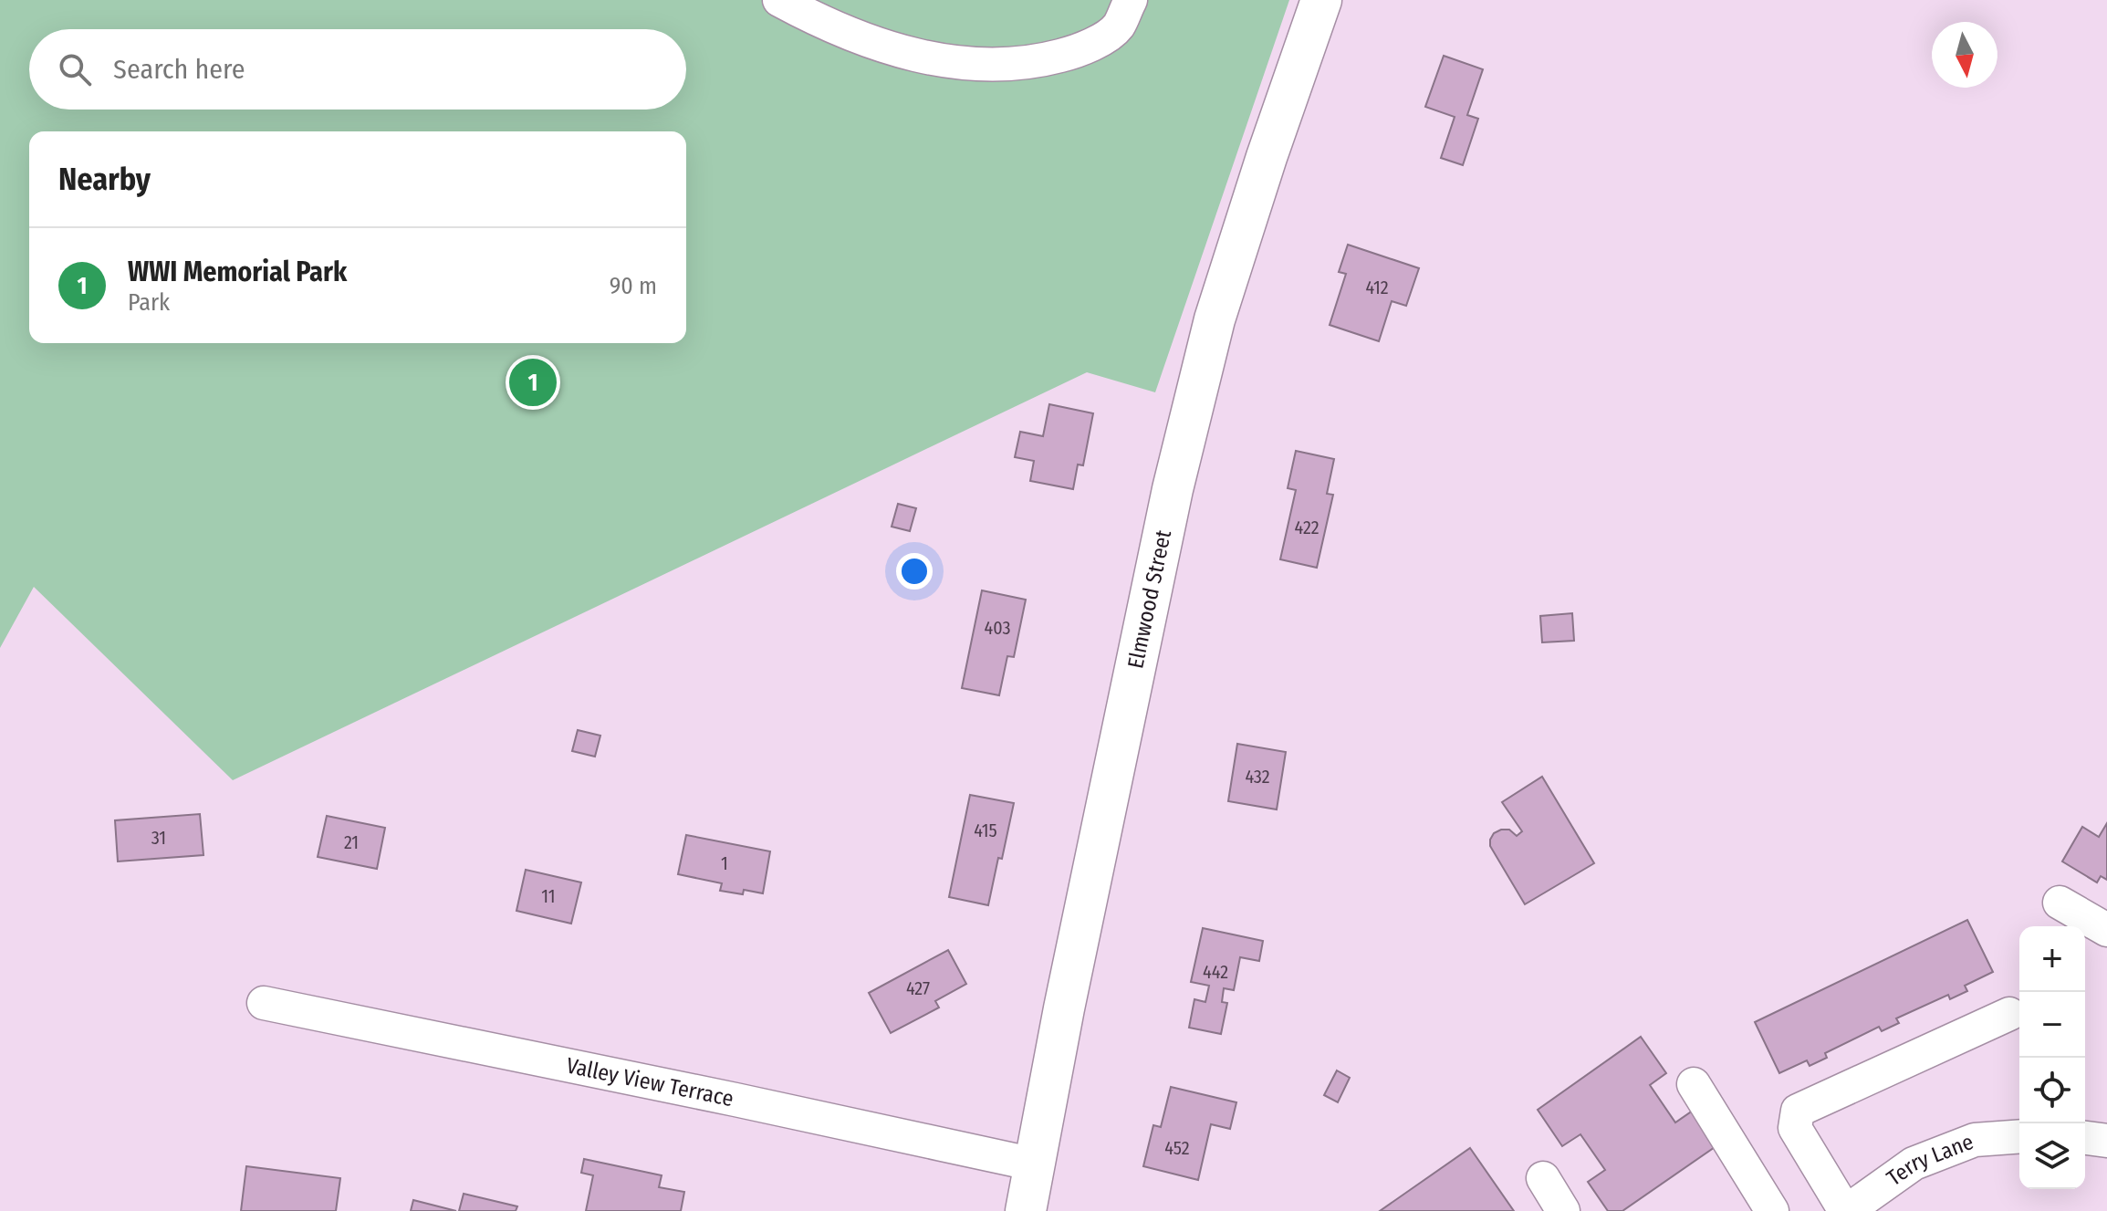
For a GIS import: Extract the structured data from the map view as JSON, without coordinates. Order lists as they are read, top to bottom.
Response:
{
  "streets": {
    "main road": ["Elmwood Street"],
    "street": ["Valley View Terrace", "Terry Lane"]
  },
  "crossings": [
    ["Elmwood Street", "Valley View Terrace"]
  ],
  "house_numbers": [
    "412",
    "422",
    "403",
    "432",
    "415",
    "31",
    "21",
    "1",
    "11",
    "442",
    "427",
    "452"
  ],
  "north": "bottom",
  "page": {
    "search": "Search here",
    "heading": "Nearby",
    "list": [
      {
        "mark": "1",
        "name": "WWI Memorial Park",
        "note": "Park",
        "value": "90 m"
      }
    ],
    "pins": "1",
    "map_buttons": ["+", "−"]
  }
}
